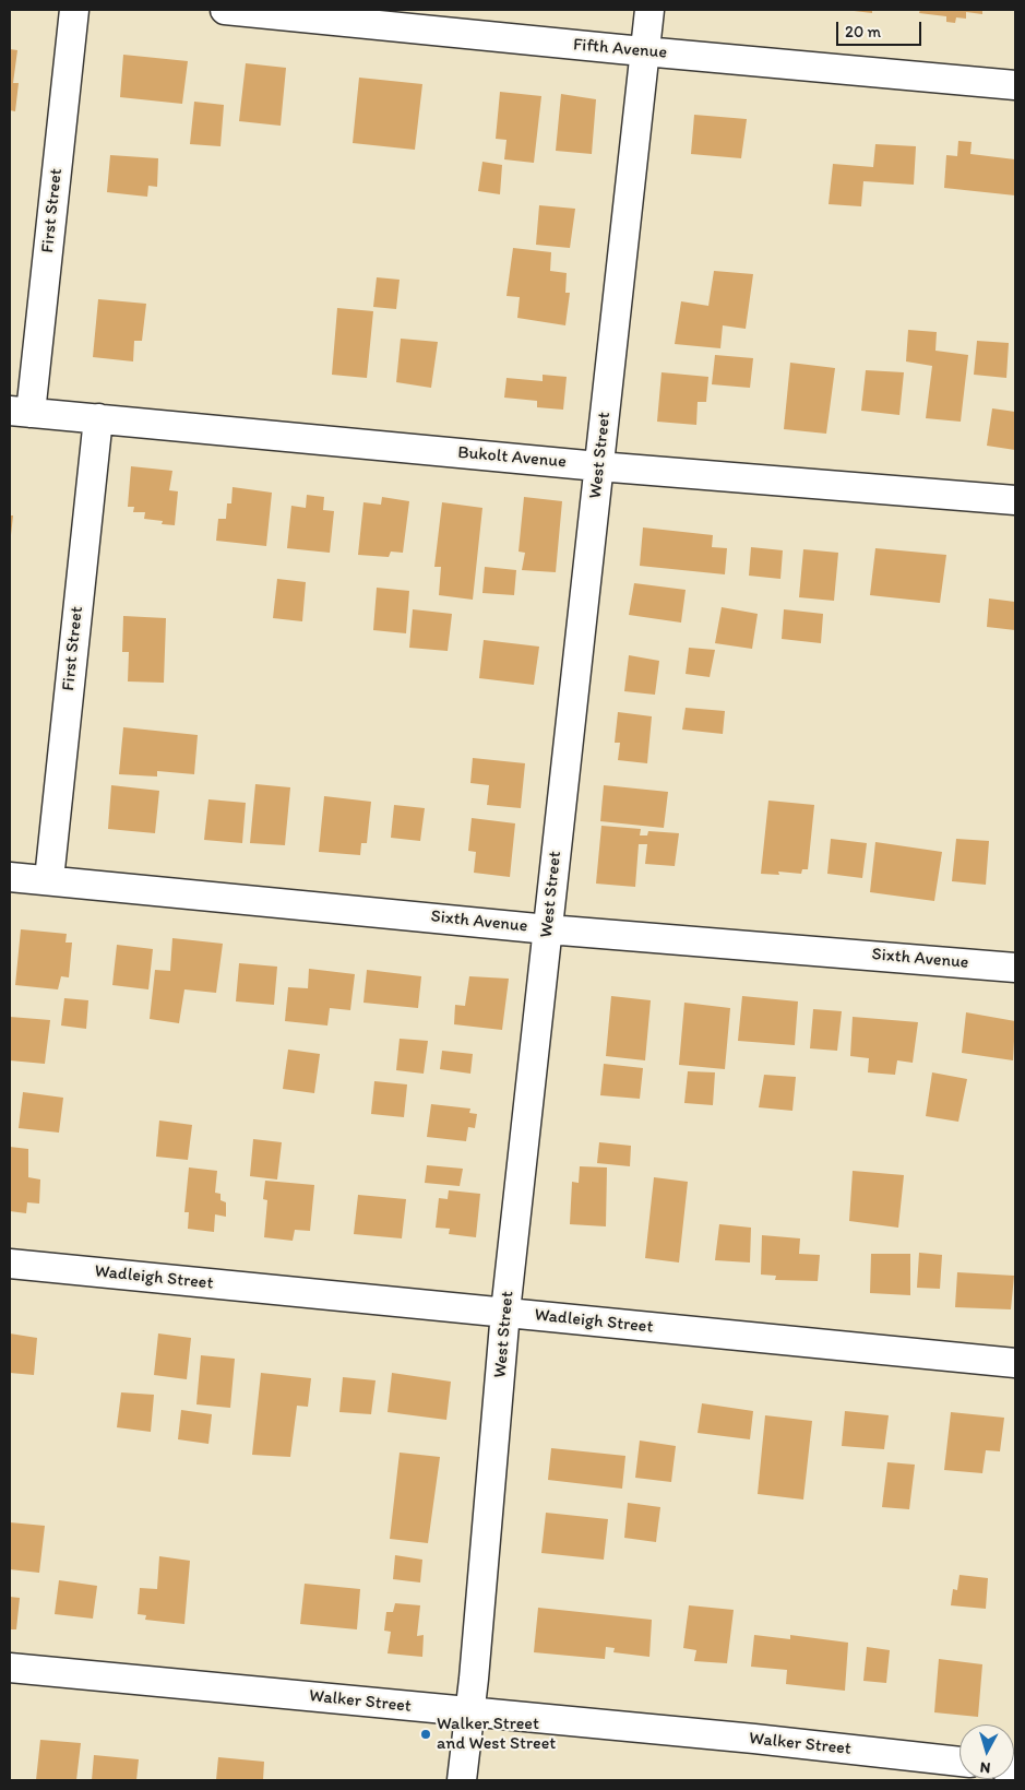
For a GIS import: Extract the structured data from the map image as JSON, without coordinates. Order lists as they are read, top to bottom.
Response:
{
  "streets": {
    "street": [
      "Fifth Avenue",
      "First Street",
      "West Street",
      "Bukolt Avenue",
      "Sixth Avenue",
      "Wadleigh Street",
      "Walker Street"
    ]
  },
  "crossings": [
    ["Fifth Avenue", "West Street"],
    ["First Street", "Bukolt Avenue"],
    ["First Street", "Sixth Avenue"],
    ["West Street", "Bukolt Avenue"],
    ["West Street", "Sixth Avenue"],
    ["West Street", "Wadleigh Street"],
    ["West Street", "Walker Street"]
  ],
  "places": ["Walker Street and West Street"],
  "scale_bar": "20 m",
  "north": "bottom"
}
